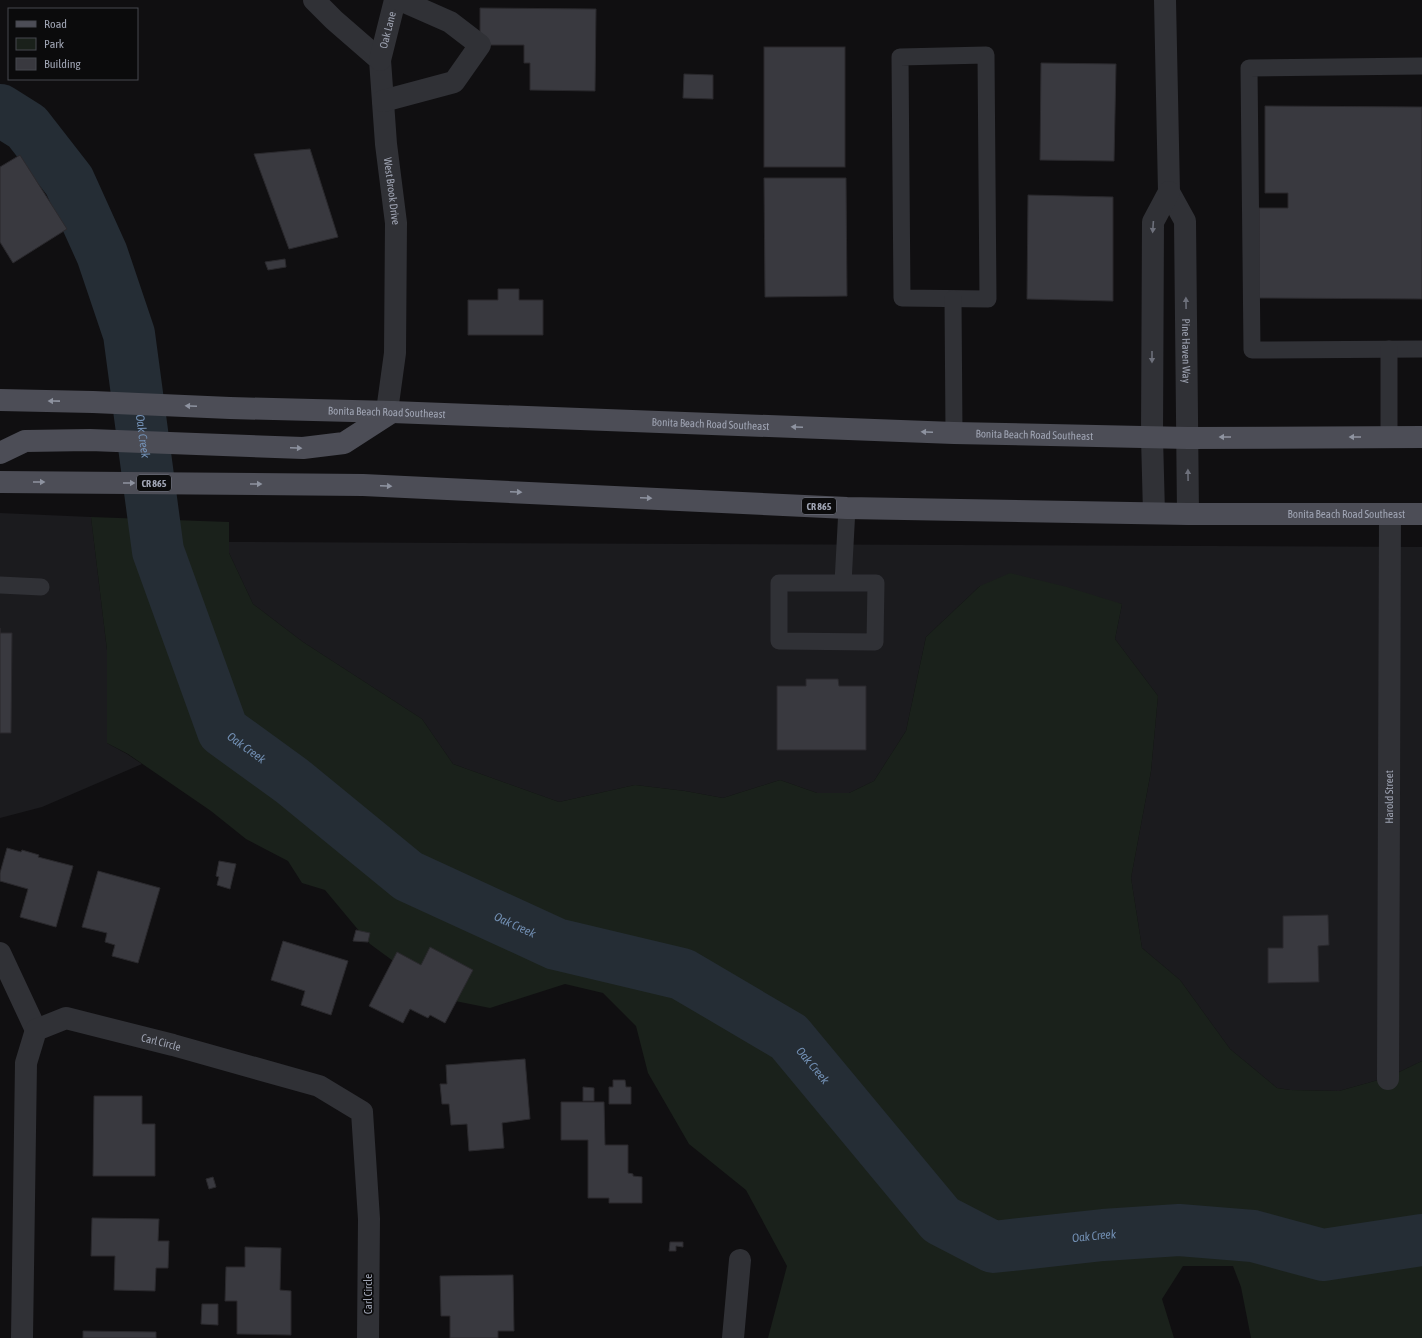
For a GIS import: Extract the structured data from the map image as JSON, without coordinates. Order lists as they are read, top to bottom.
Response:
{
  "streets": {
    "main road": ["Bonita Beach Road Southeast", "CR 865"],
    "street": [
      "Oak Lane",
      "West Brook Drive",
      "Pine Haven Way",
      "Harold Street",
      "Carl Circle"
    ]
  },
  "crossings": [
    ["Oak Lane", "West Brook Drive"],
    ["West Brook Drive", "Bonita Beach Road Southeast"],
    ["Pine Haven Way", "Bonita Beach Road Southeast"],
    ["Bonita Beach Road Southeast", "Harold Street"]
  ],
  "water": ["Oak Creek"],
  "legend": ["Road", "Park", "Building"]
}
